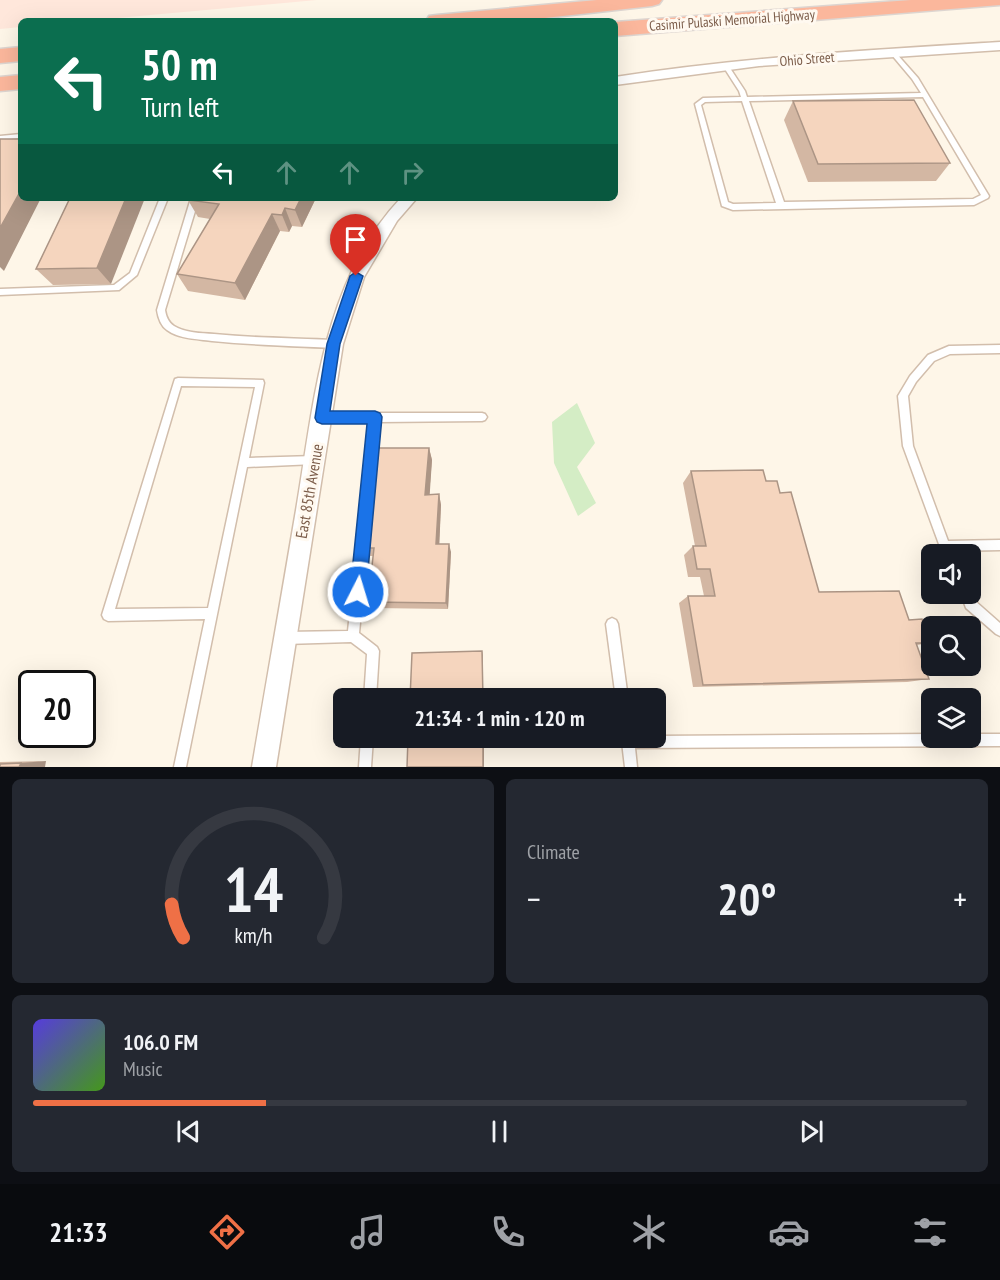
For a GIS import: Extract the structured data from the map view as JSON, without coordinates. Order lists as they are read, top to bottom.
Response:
{
  "streets": {
    "highway": ["Casimir Pulaski Memorial Highway"],
    "street": ["Ohio Street", "East 85th Avenue"]
  },
  "page": {
    "turn": ["50 m", "Turn left"],
    "limit": "20",
    "trip": "21:34 · 1 min · 120 m",
    "tile": "Climate",
    "heat": ["−", "20°", "+"],
    "song": ["106.0 FM", "Music"],
    "tabs": "21:33",
    "gauge": ["14", "km/h"]
  }
}
